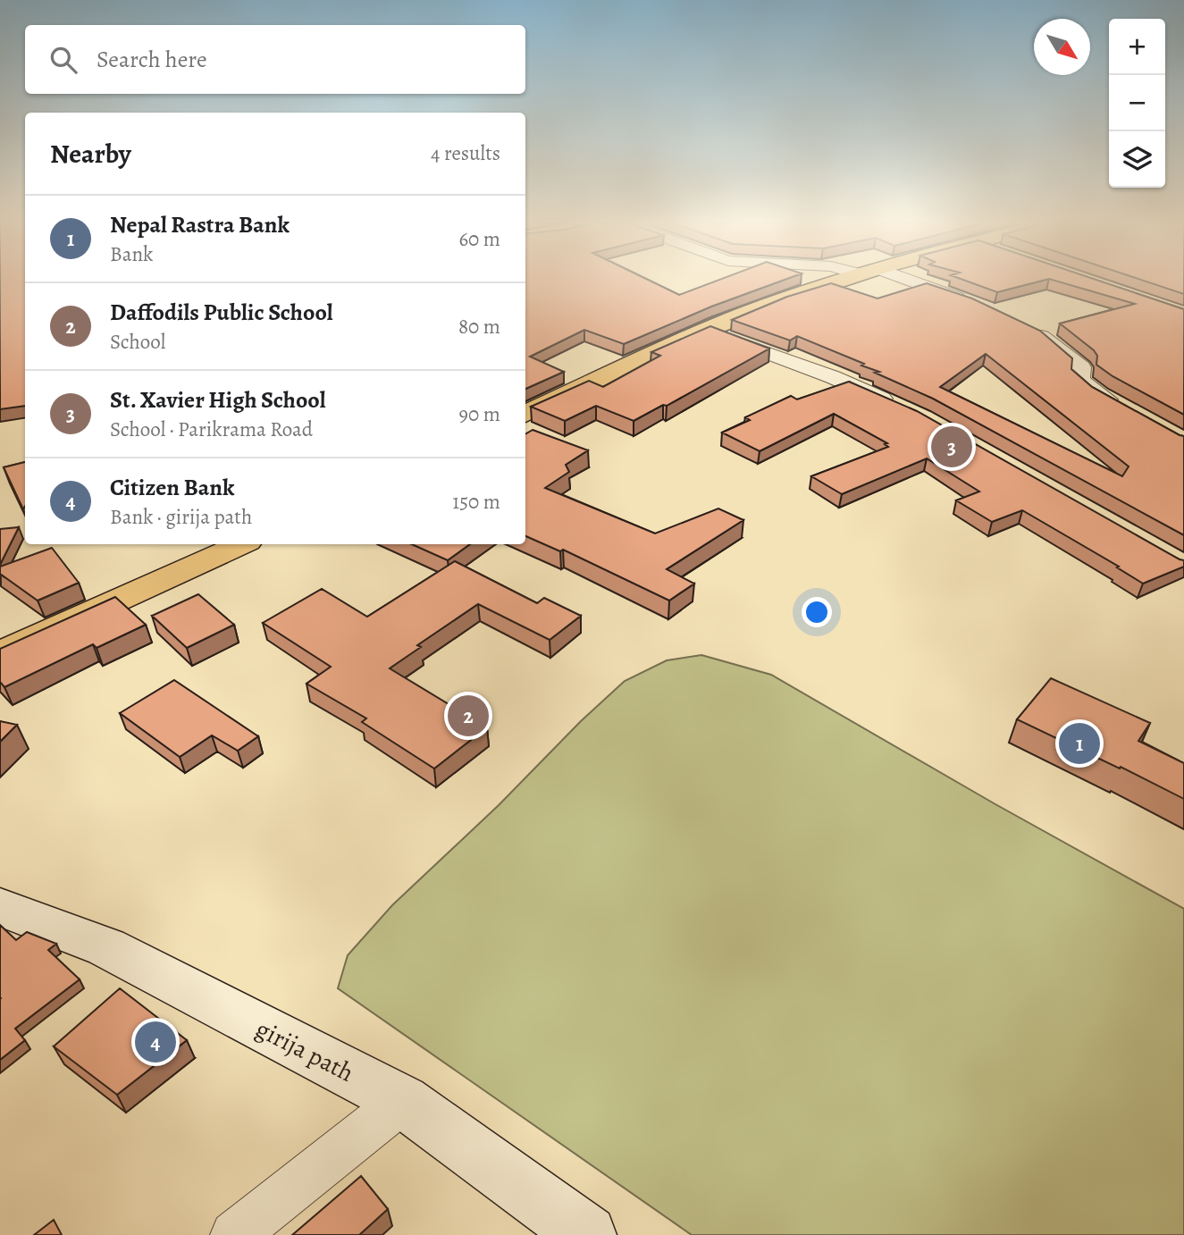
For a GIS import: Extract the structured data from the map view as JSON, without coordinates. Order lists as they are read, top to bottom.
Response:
{
  "streets": {
    "main road": ["girija path"]
  },
  "north": "bottom right",
  "page": {
    "map_buttons": ["+", "−"],
    "search": "Search here",
    "heading": ["Nearby", "4 results"],
    "list": [
      {
        "mark": "1",
        "name": "Nepal Rastra Bank",
        "note": "Bank",
        "value": "60 m"
      },
      {
        "mark": "2",
        "name": "Daffodils Public School",
        "note": "School",
        "value": "80 m"
      },
      {
        "mark": "3",
        "name": "St. Xavier High School",
        "note": "School · Parikrama Road",
        "value": "90 m"
      },
      {
        "mark": "4",
        "name": "Citizen Bank",
        "note": "Bank · girija path",
        "value": "150 m"
      }
    ],
    "pins": [
      "3",
      "2",
      "1",
      "4"
    ]
  }
}
